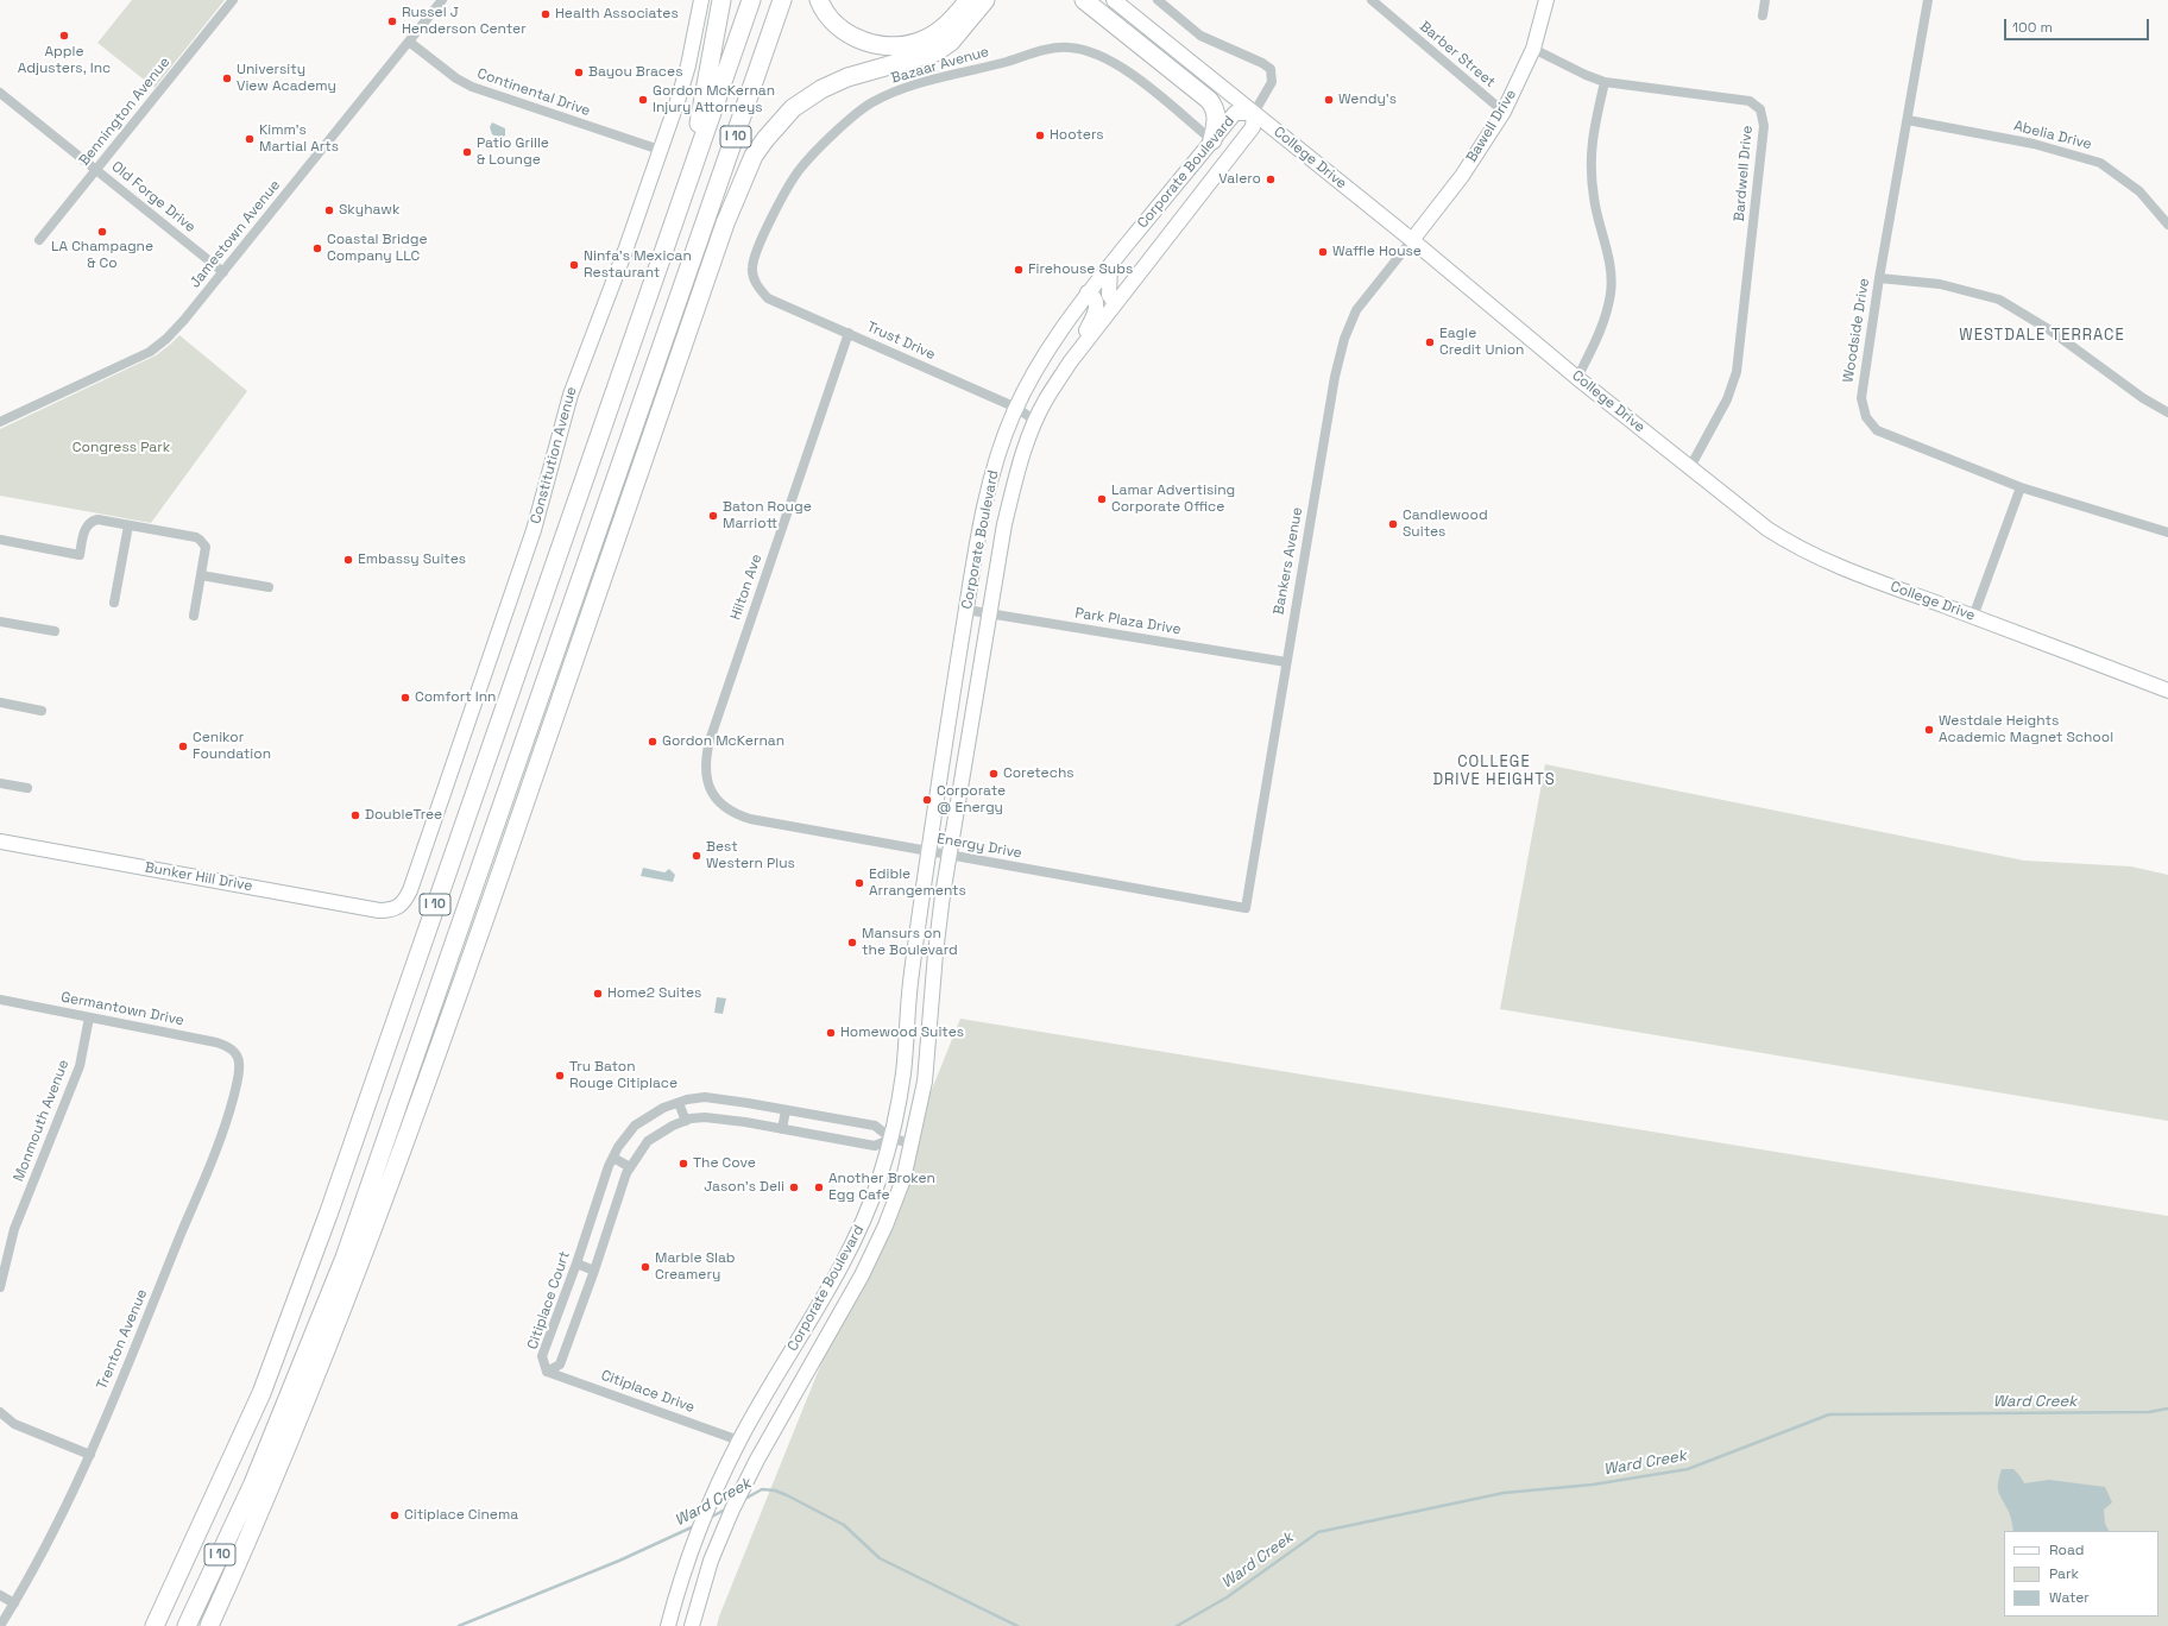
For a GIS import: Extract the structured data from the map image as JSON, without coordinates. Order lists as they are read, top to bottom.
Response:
{
  "streets": {
    "highway": ["I 10"],
    "street": [
      "Barber Street",
      "Bazaar Avenue",
      "Continental Drive",
      "Bennington Avenue",
      "Bawell Drive",
      "Abelia Drive",
      "College Drive",
      "Corporate Boulevard",
      "Bardwell Drive",
      "Old Forge Drive",
      "Jamestown Avenue",
      "Woodside Drive",
      "Trust Drive",
      "Constitution Avenue",
      "Bankers Avenue",
      "Hilton Ave",
      "Park Plaza Drive",
      "Energy Drive",
      "Bunker Hill Drive",
      "Germantown Drive",
      "Monmouth Avenue",
      "Citiplace Court",
      "Trenton Avenue",
      "Citiplace Drive"
    ]
  },
  "crossings": [
    ["Barber Street", "Bawell Drive"],
    ["Bazaar Avenue", "Corporate Boulevard"],
    ["Bazaar Avenue", "Trust Drive"],
    ["Continental Drive", "Jamestown Avenue"],
    ["Continental Drive", "Constitution Avenue"],
    ["Bennington Avenue", "Old Forge Drive"],
    ["Bawell Drive", "College Drive"],
    ["Bawell Drive", "Bardwell Drive"],
    ["Bawell Drive", "Bankers Avenue"],
    ["Abelia Drive", "Woodside Drive"],
    ["College Drive", "Corporate Boulevard"],
    ["College Drive", "Bardwell Drive"],
    ["College Drive", "Bankers Avenue"],
    ["Corporate Boulevard", "Trust Drive"],
    ["Corporate Boulevard", "Park Plaza Drive"],
    ["Corporate Boulevard", "Energy Drive"],
    ["Corporate Boulevard", "Citiplace Court"],
    ["Corporate Boulevard", "Citiplace Drive"],
    ["Old Forge Drive", "Jamestown Avenue"],
    ["Trust Drive", "Hilton Ave"],
    ["Constitution Avenue", "Bunker Hill Drive"],
    ["Bankers Avenue", "Park Plaza Drive"],
    ["Bankers Avenue", "Energy Drive"],
    ["Hilton Ave", "Energy Drive"],
    ["Germantown Drive", "Monmouth Avenue"],
    ["Germantown Drive", "Trenton Avenue"],
    ["Citiplace Court", "Citiplace Drive"]
  ],
  "districts": ["WESTDALE TERRACE", "COLLEGE DRIVE HEIGHTS"],
  "water": ["Ward Creek"],
  "parks": ["Congress Park"],
  "places": [
    "Health Associates",
    "Russel J Henderson Center",
    "Apple Adjusters, Inc",
    "Bayou Braces",
    "University View Academy",
    "Gordon McKernan Injury Attorneys",
    "Wendy's",
    "Hooters",
    "Kimm's Martial Arts",
    "Patio Grille & Lounge",
    "Valero",
    "Skyhawk",
    "LA Champagne & Co",
    "Coastal Bridge Company LLC",
    "Waffle House",
    "Ninfa's Mexican Restaurant",
    "Firehouse Subs",
    "Eagle Credit Union",
    "Lamar Advertising Corporate Office",
    "Baton Rouge Marriott",
    "Candlewood Suites",
    "Embassy Suites",
    "Comfort Inn",
    "Westdale Heights Academic Magnet School",
    "Gordon McKernan",
    "Cenikor Foundation",
    "Coretechs",
    "Corporate @ Energy",
    "DoubleTree",
    "Best Western Plus",
    "Edible Arrangements",
    "Mansurs on the Boulevard",
    "Home2 Suites",
    "Homewood Suites",
    "Tru Baton Rouge Citiplace",
    "The Cove",
    "Jason's Deli",
    "Another Broken Egg Cafe",
    "Marble Slab Creamery",
    "Citiplace Cinema"
  ],
  "legend": ["Road", "Park", "Water"],
  "scale_bar": "100 m"
}
